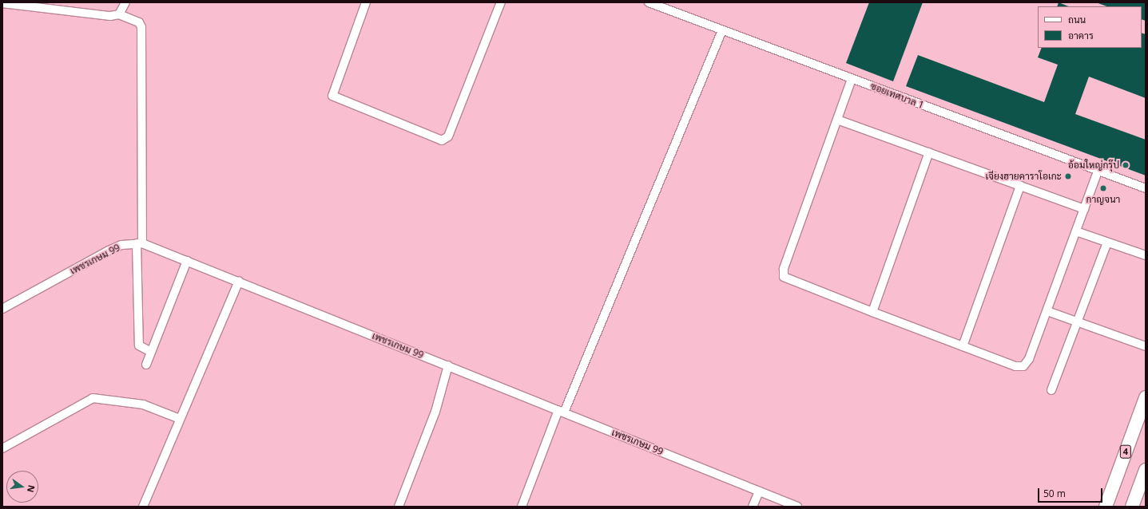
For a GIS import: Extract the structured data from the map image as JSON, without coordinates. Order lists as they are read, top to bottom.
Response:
{
  "streets": {
    "main road": ["4"],
    "street": ["ซอยเทศบาล 1", "เพชรเกษม 99"]
  },
  "places": ["อ้อมใหญ่กรุ๊ป", "เจียงฮายคาราโอเกะ", "กาญจนา"],
  "legend": ["ถนน", "อาคาร"],
  "scale_bar": "50 m",
  "north": "right"
}
